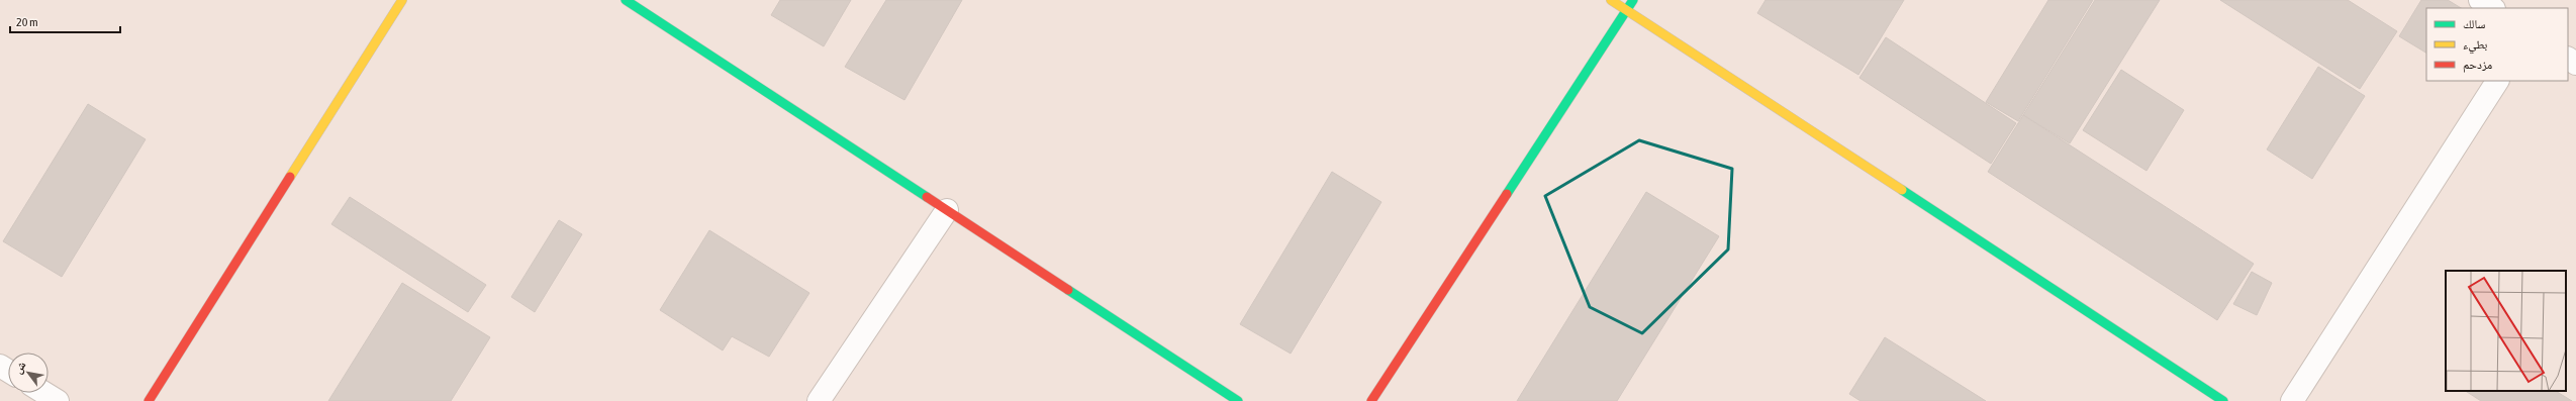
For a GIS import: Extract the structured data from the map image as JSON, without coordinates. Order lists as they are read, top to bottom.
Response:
{
  "legend": ["سالك", "بطيء", "مزدحم"],
  "scale_bar": "20 m",
  "north": "top left"
}
